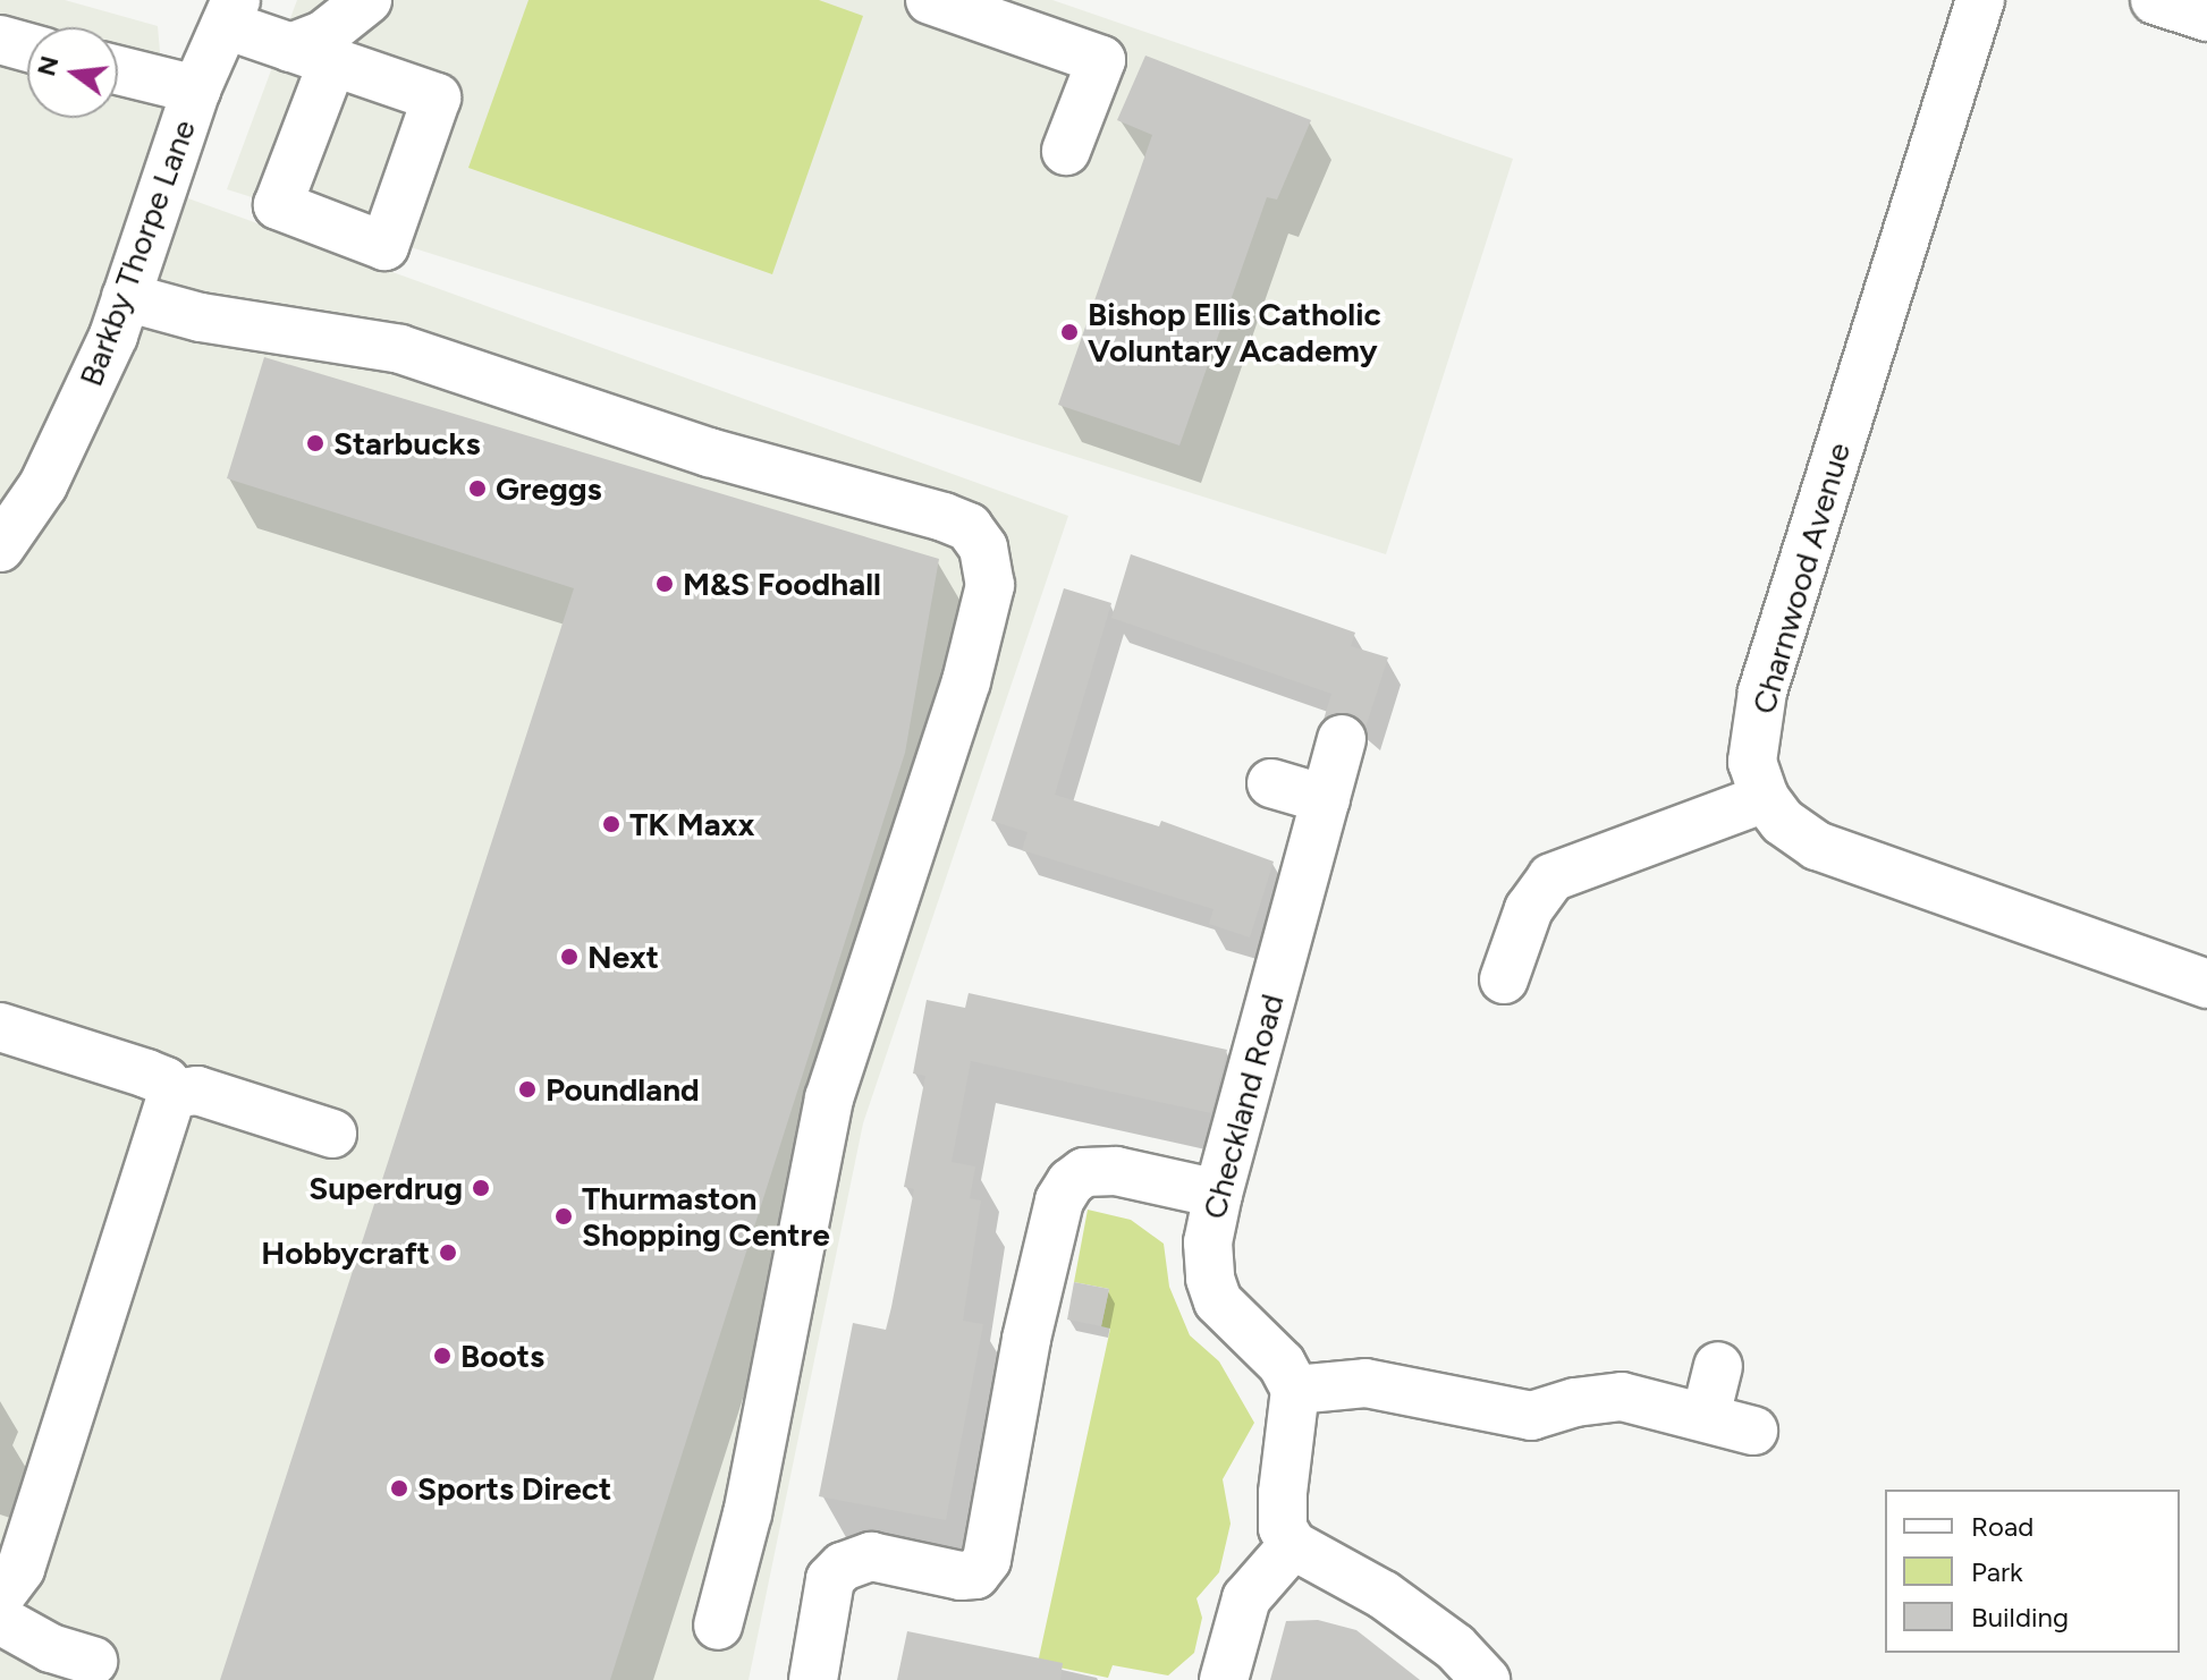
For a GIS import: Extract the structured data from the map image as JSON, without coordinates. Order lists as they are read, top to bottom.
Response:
{
  "streets": {
    "street": ["Barkby Thorpe Lane", "Charnwood Avenue", "Checkland Road"]
  },
  "places": [
    "Bishop Ellis Catholic Voluntary Academy",
    "Starbucks",
    "Greggs",
    "M&S Foodhall",
    "TK Maxx",
    "Next",
    "Poundland",
    "Superdrug",
    "Thurmaston Shopping Centre",
    "Hobbycraft",
    "Boots",
    "Sports Direct"
  ],
  "legend": ["Road", "Park", "Building"],
  "north": "left"
}
